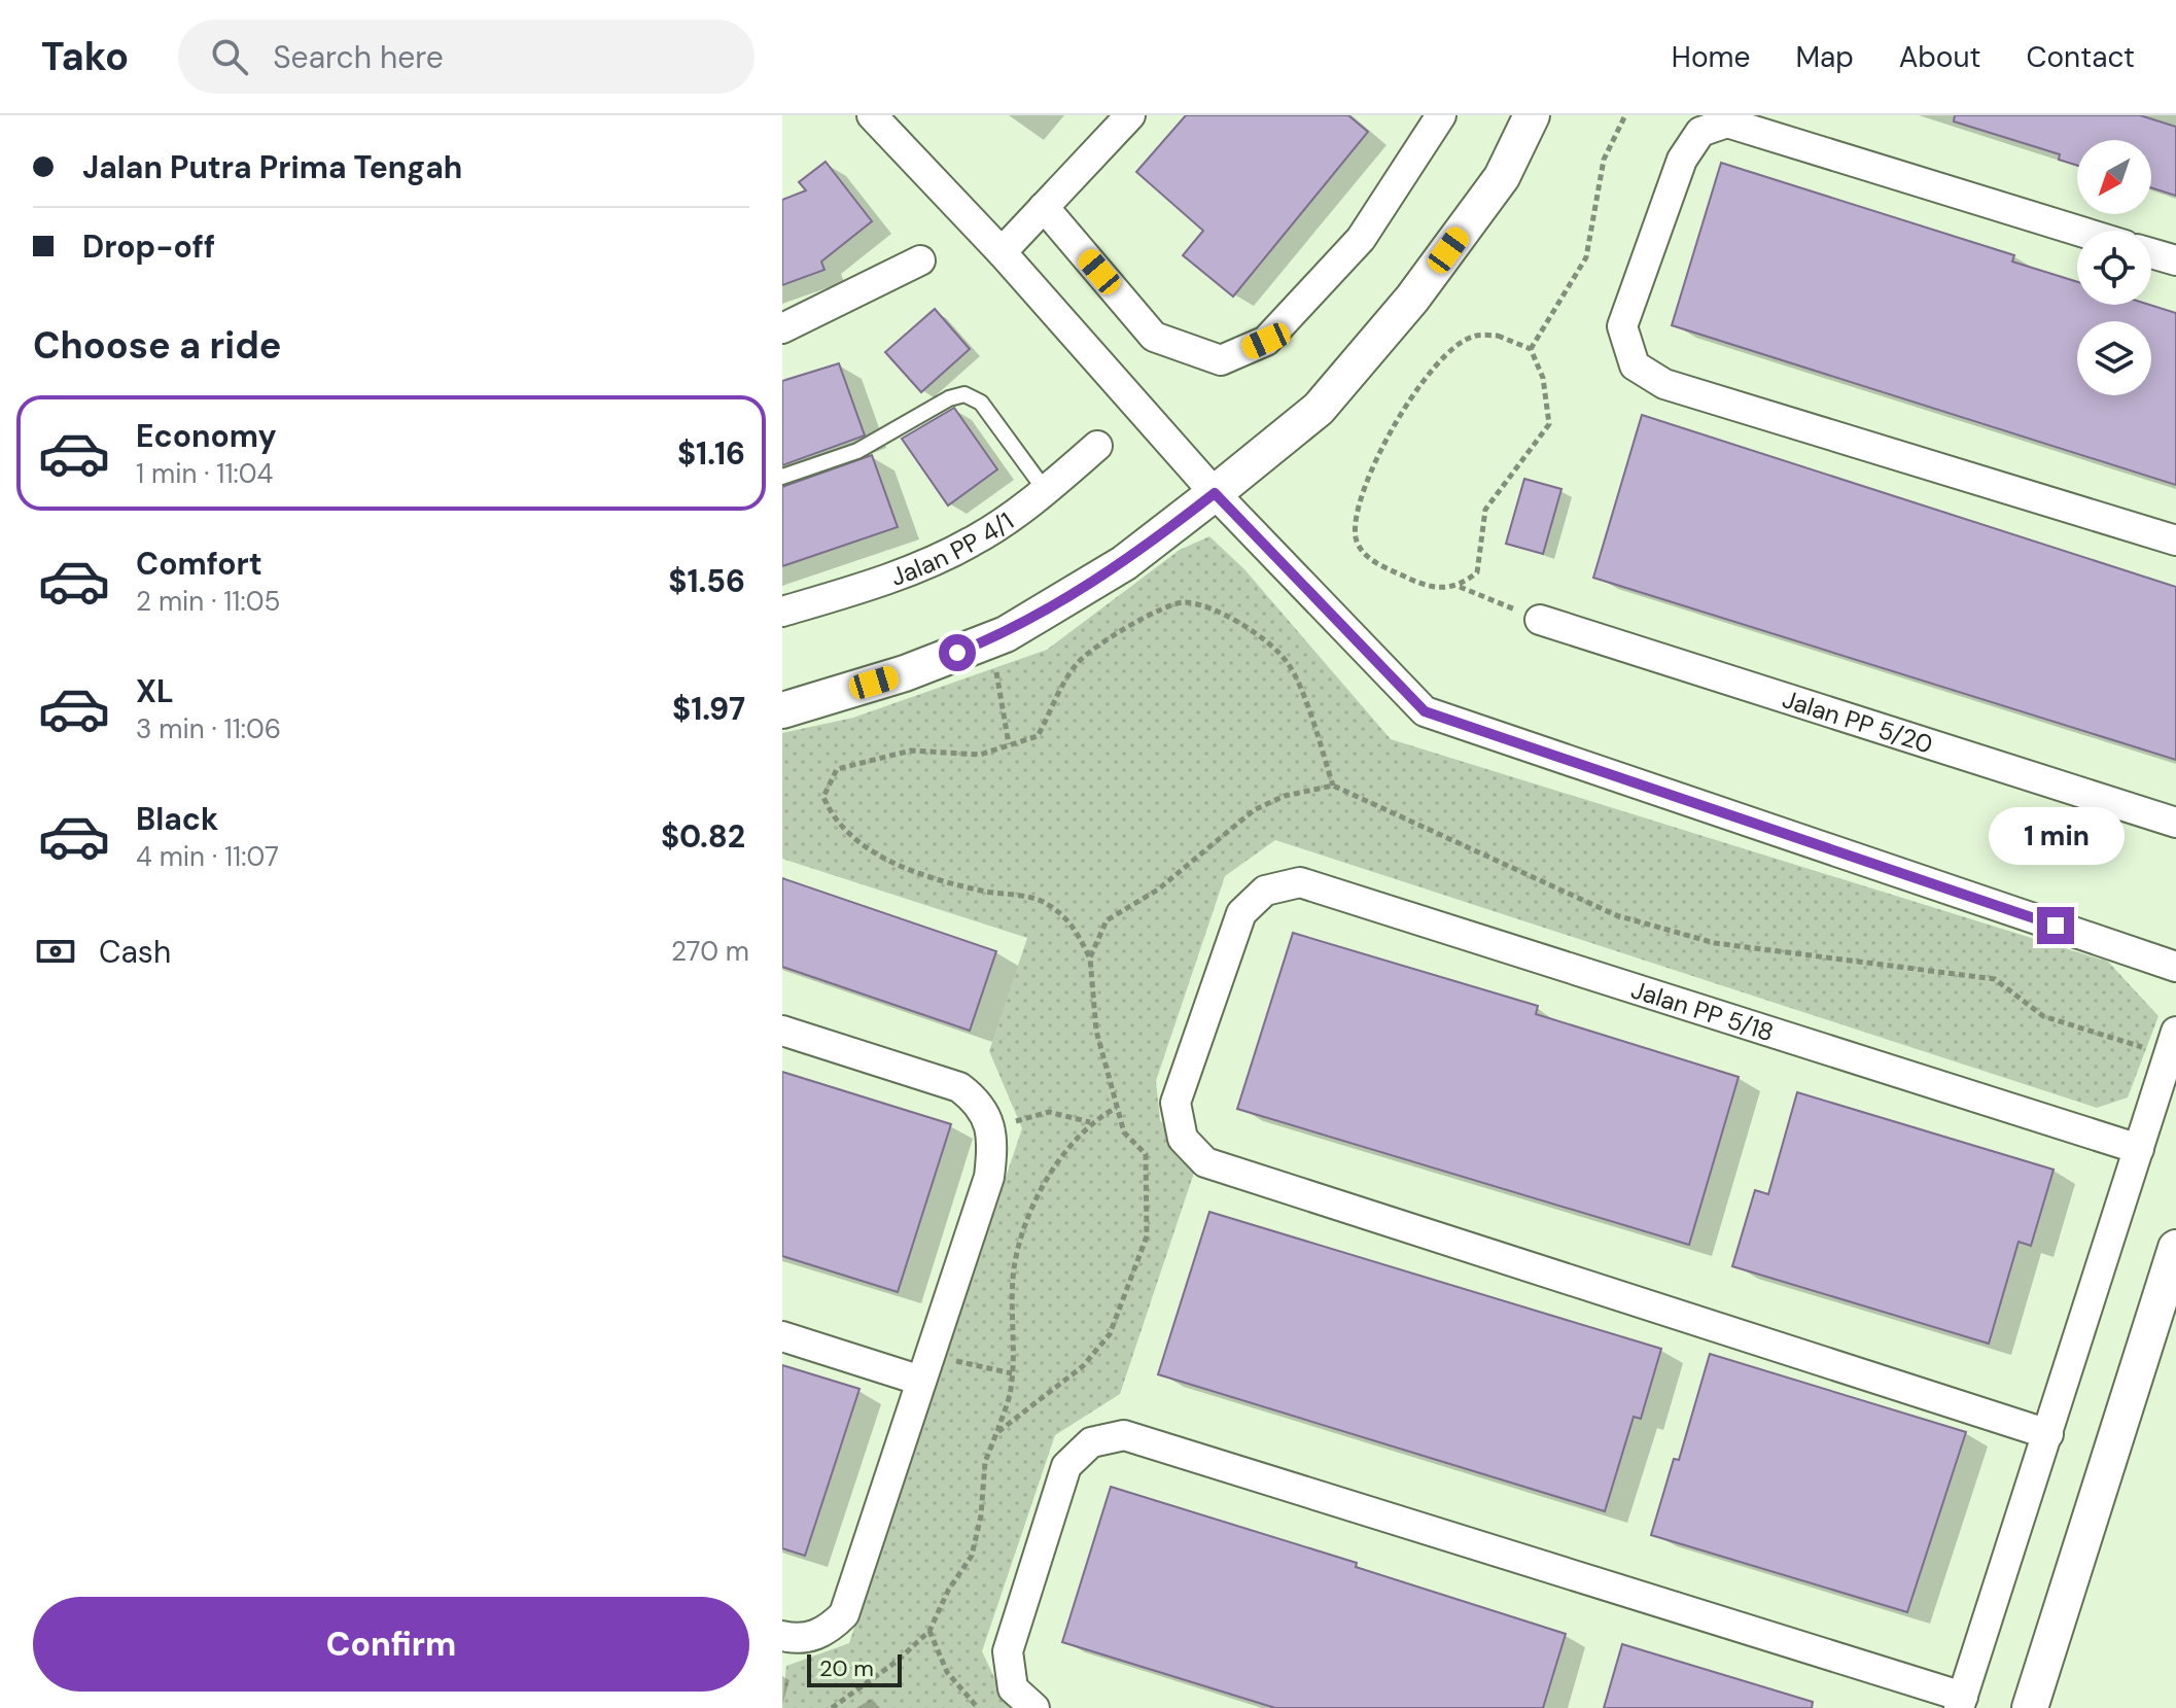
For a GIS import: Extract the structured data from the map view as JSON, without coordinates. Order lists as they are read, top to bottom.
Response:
{
  "streets": {
    "street": ["Jalan PP 4/1", "Jalan PP 5/20", "Jalan PP 5/18"]
  },
  "scale_bar": "20 m",
  "north": "bottom left",
  "page": {
    "header": "Tako",
    "search": "Search here",
    "nav": [
      "Home",
      "Map",
      "About",
      "Contact"
    ],
    "banner": ["Jalan Putra Prima Tengah", "Drop-off"],
    "heading": "Choose a ride",
    "list": [
      {
        "name": "Economy",
        "note": "1 min · 11:04",
        "value": "$1.16"
      },
      {
        "name": "Comfort",
        "note": "2 min · 11:05",
        "value": "$1.56"
      },
      {
        "name": "XL",
        "note": "3 min · 11:06",
        "value": "$1.97"
      },
      {
        "name": "Black",
        "note": "4 min · 11:07",
        "value": "$0.82"
      }
    ],
    "bubble": "1 min",
    "pay": ["Cash", "270 m"],
    "buttons": "Confirm",
    "scale": "20 m"
  }
}
